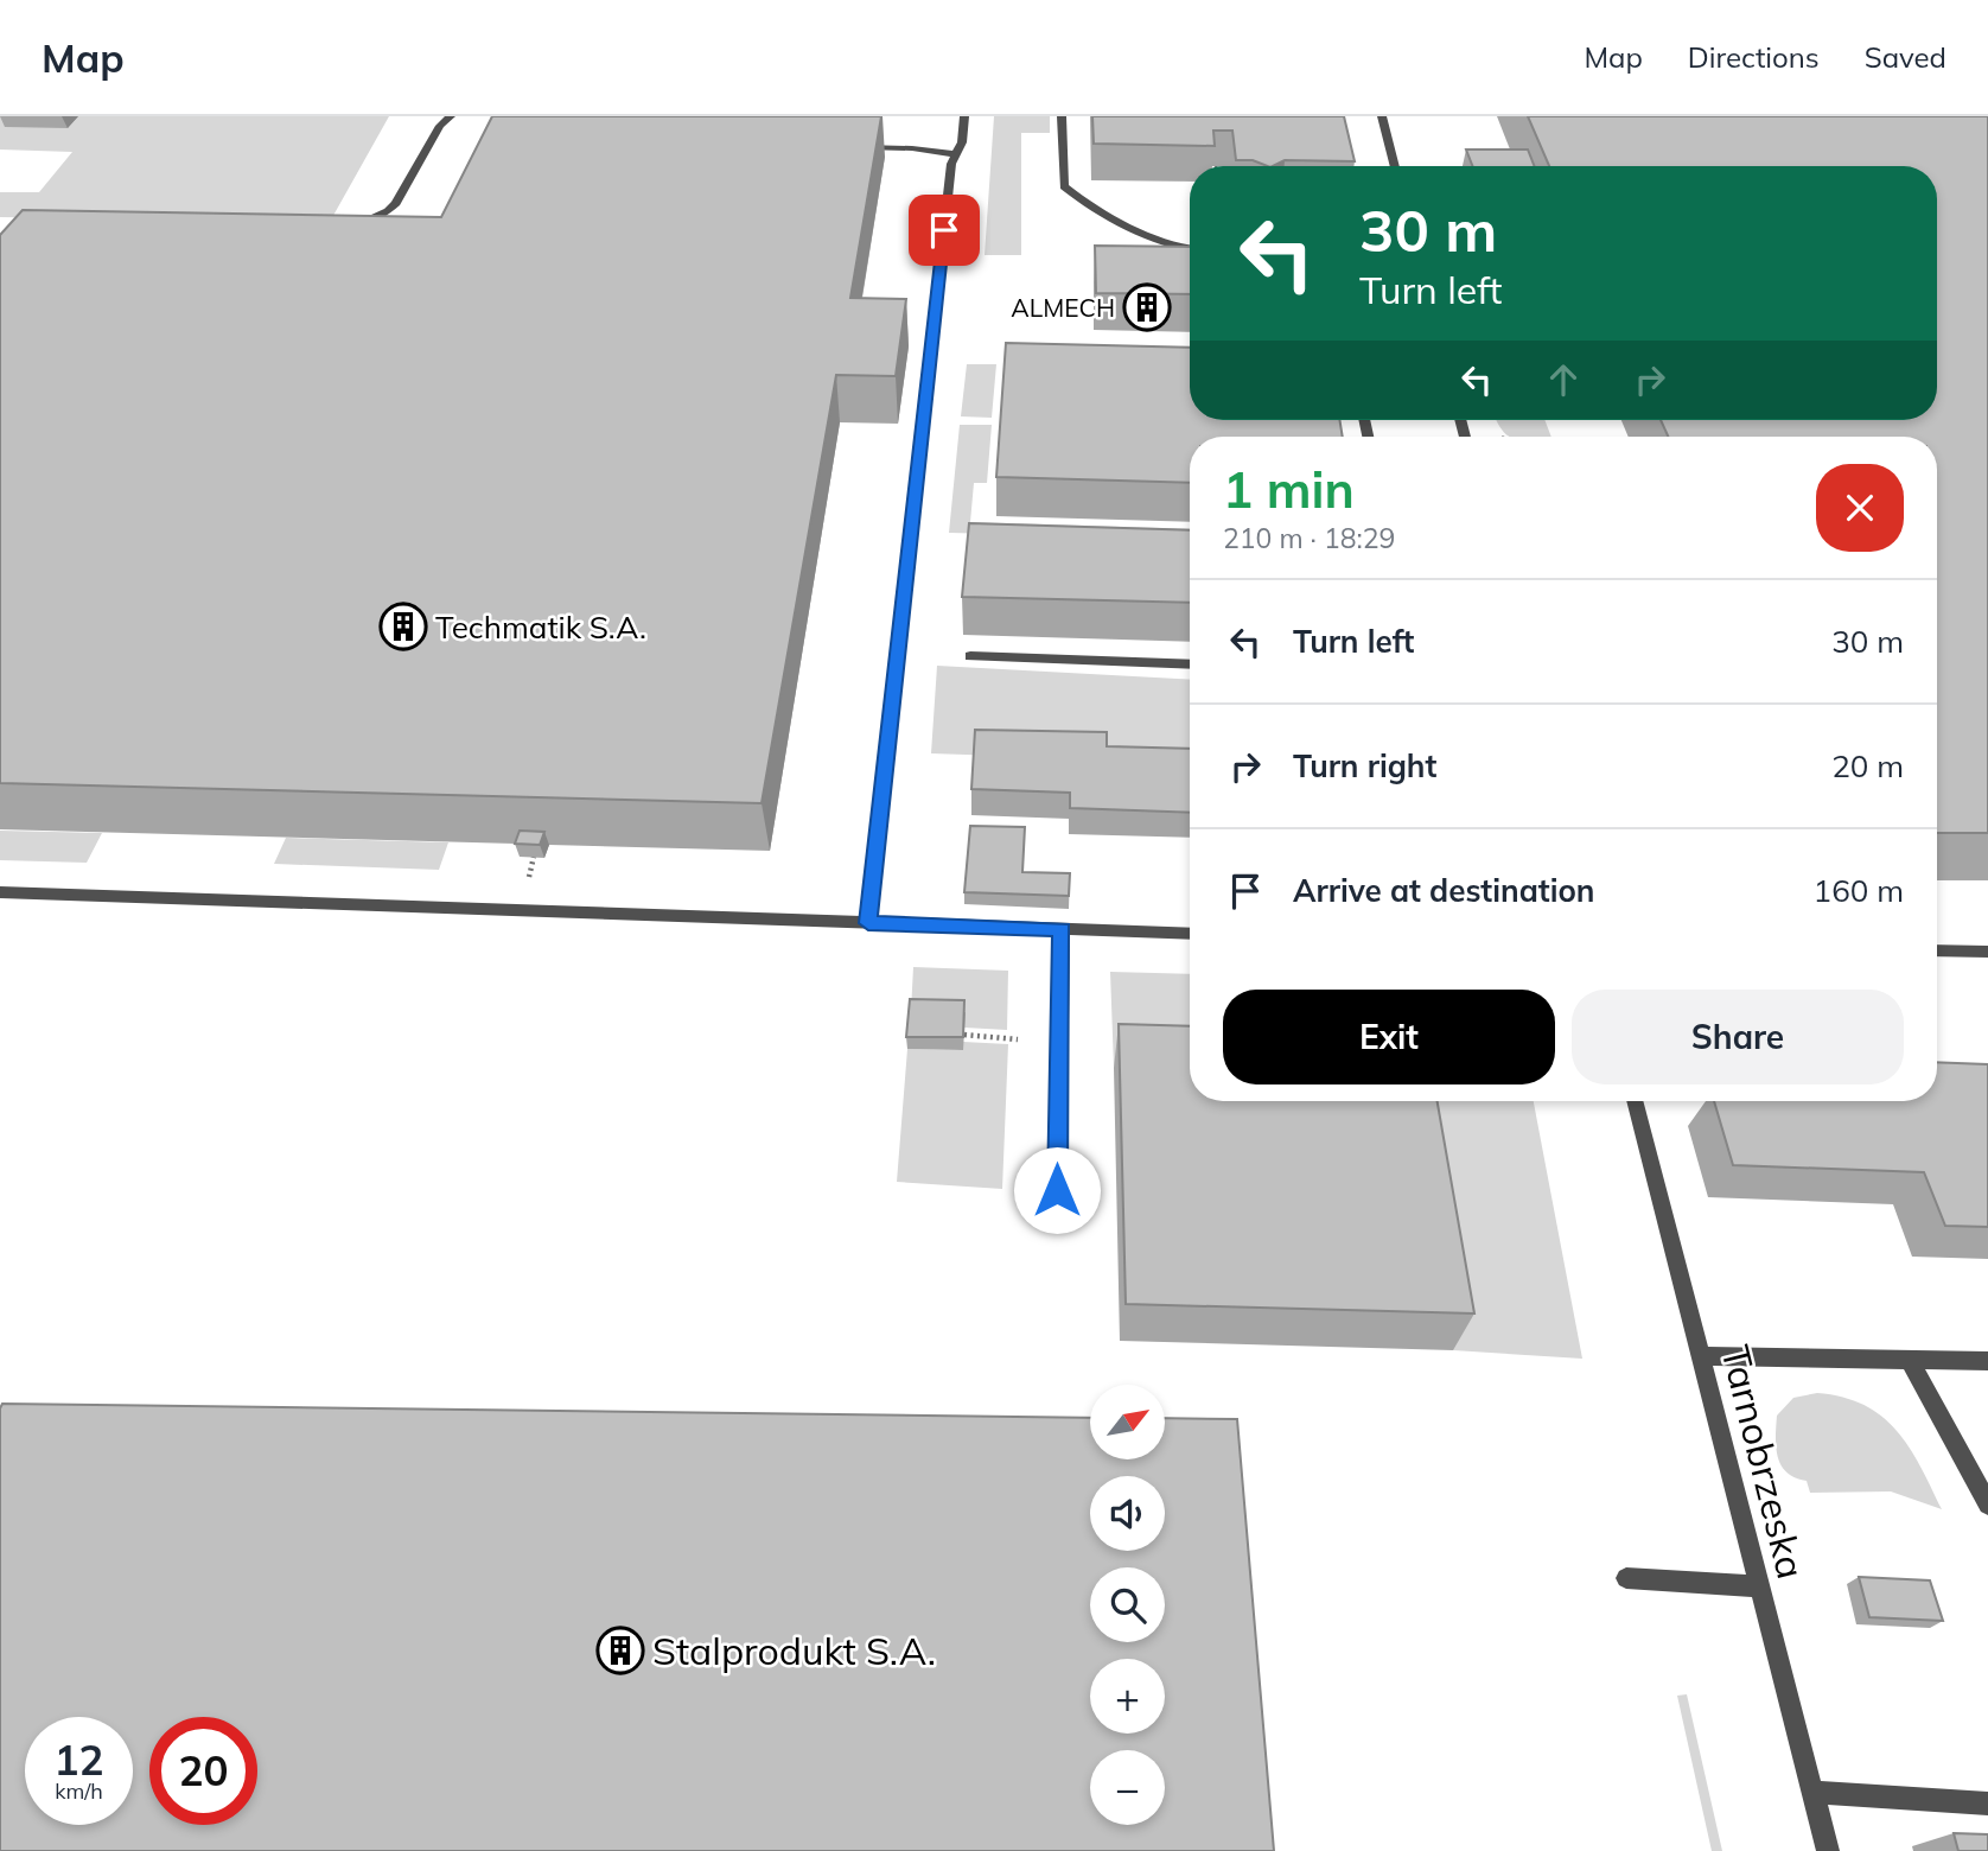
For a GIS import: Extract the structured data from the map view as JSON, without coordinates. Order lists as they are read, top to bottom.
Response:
{
  "streets": {
    "lane": ["Tarnobrzeska"]
  },
  "places": {
    "building": ["ALMECH", "Techmatik S.A.", "Stalprodukt S.A."]
  },
  "north": "top right",
  "page": {
    "header": "Map",
    "nav": ["Map", "Directions", "Saved"],
    "turn": ["30 m", "Turn left"],
    "heading": ["1 min", "210 m · 18:29"],
    "list": [
      {
        "name": "Turn left",
        "value": "30 m"
      },
      {
        "name": "Turn right",
        "value": "20 m"
      },
      {
        "name": "Arrive at destination",
        "value": "160 m"
      }
    ],
    "buttons": ["Exit", "Share"],
    "map_buttons": ["+", "−"],
    "speed": "12 km/h",
    "limit": "20"
  }
}
